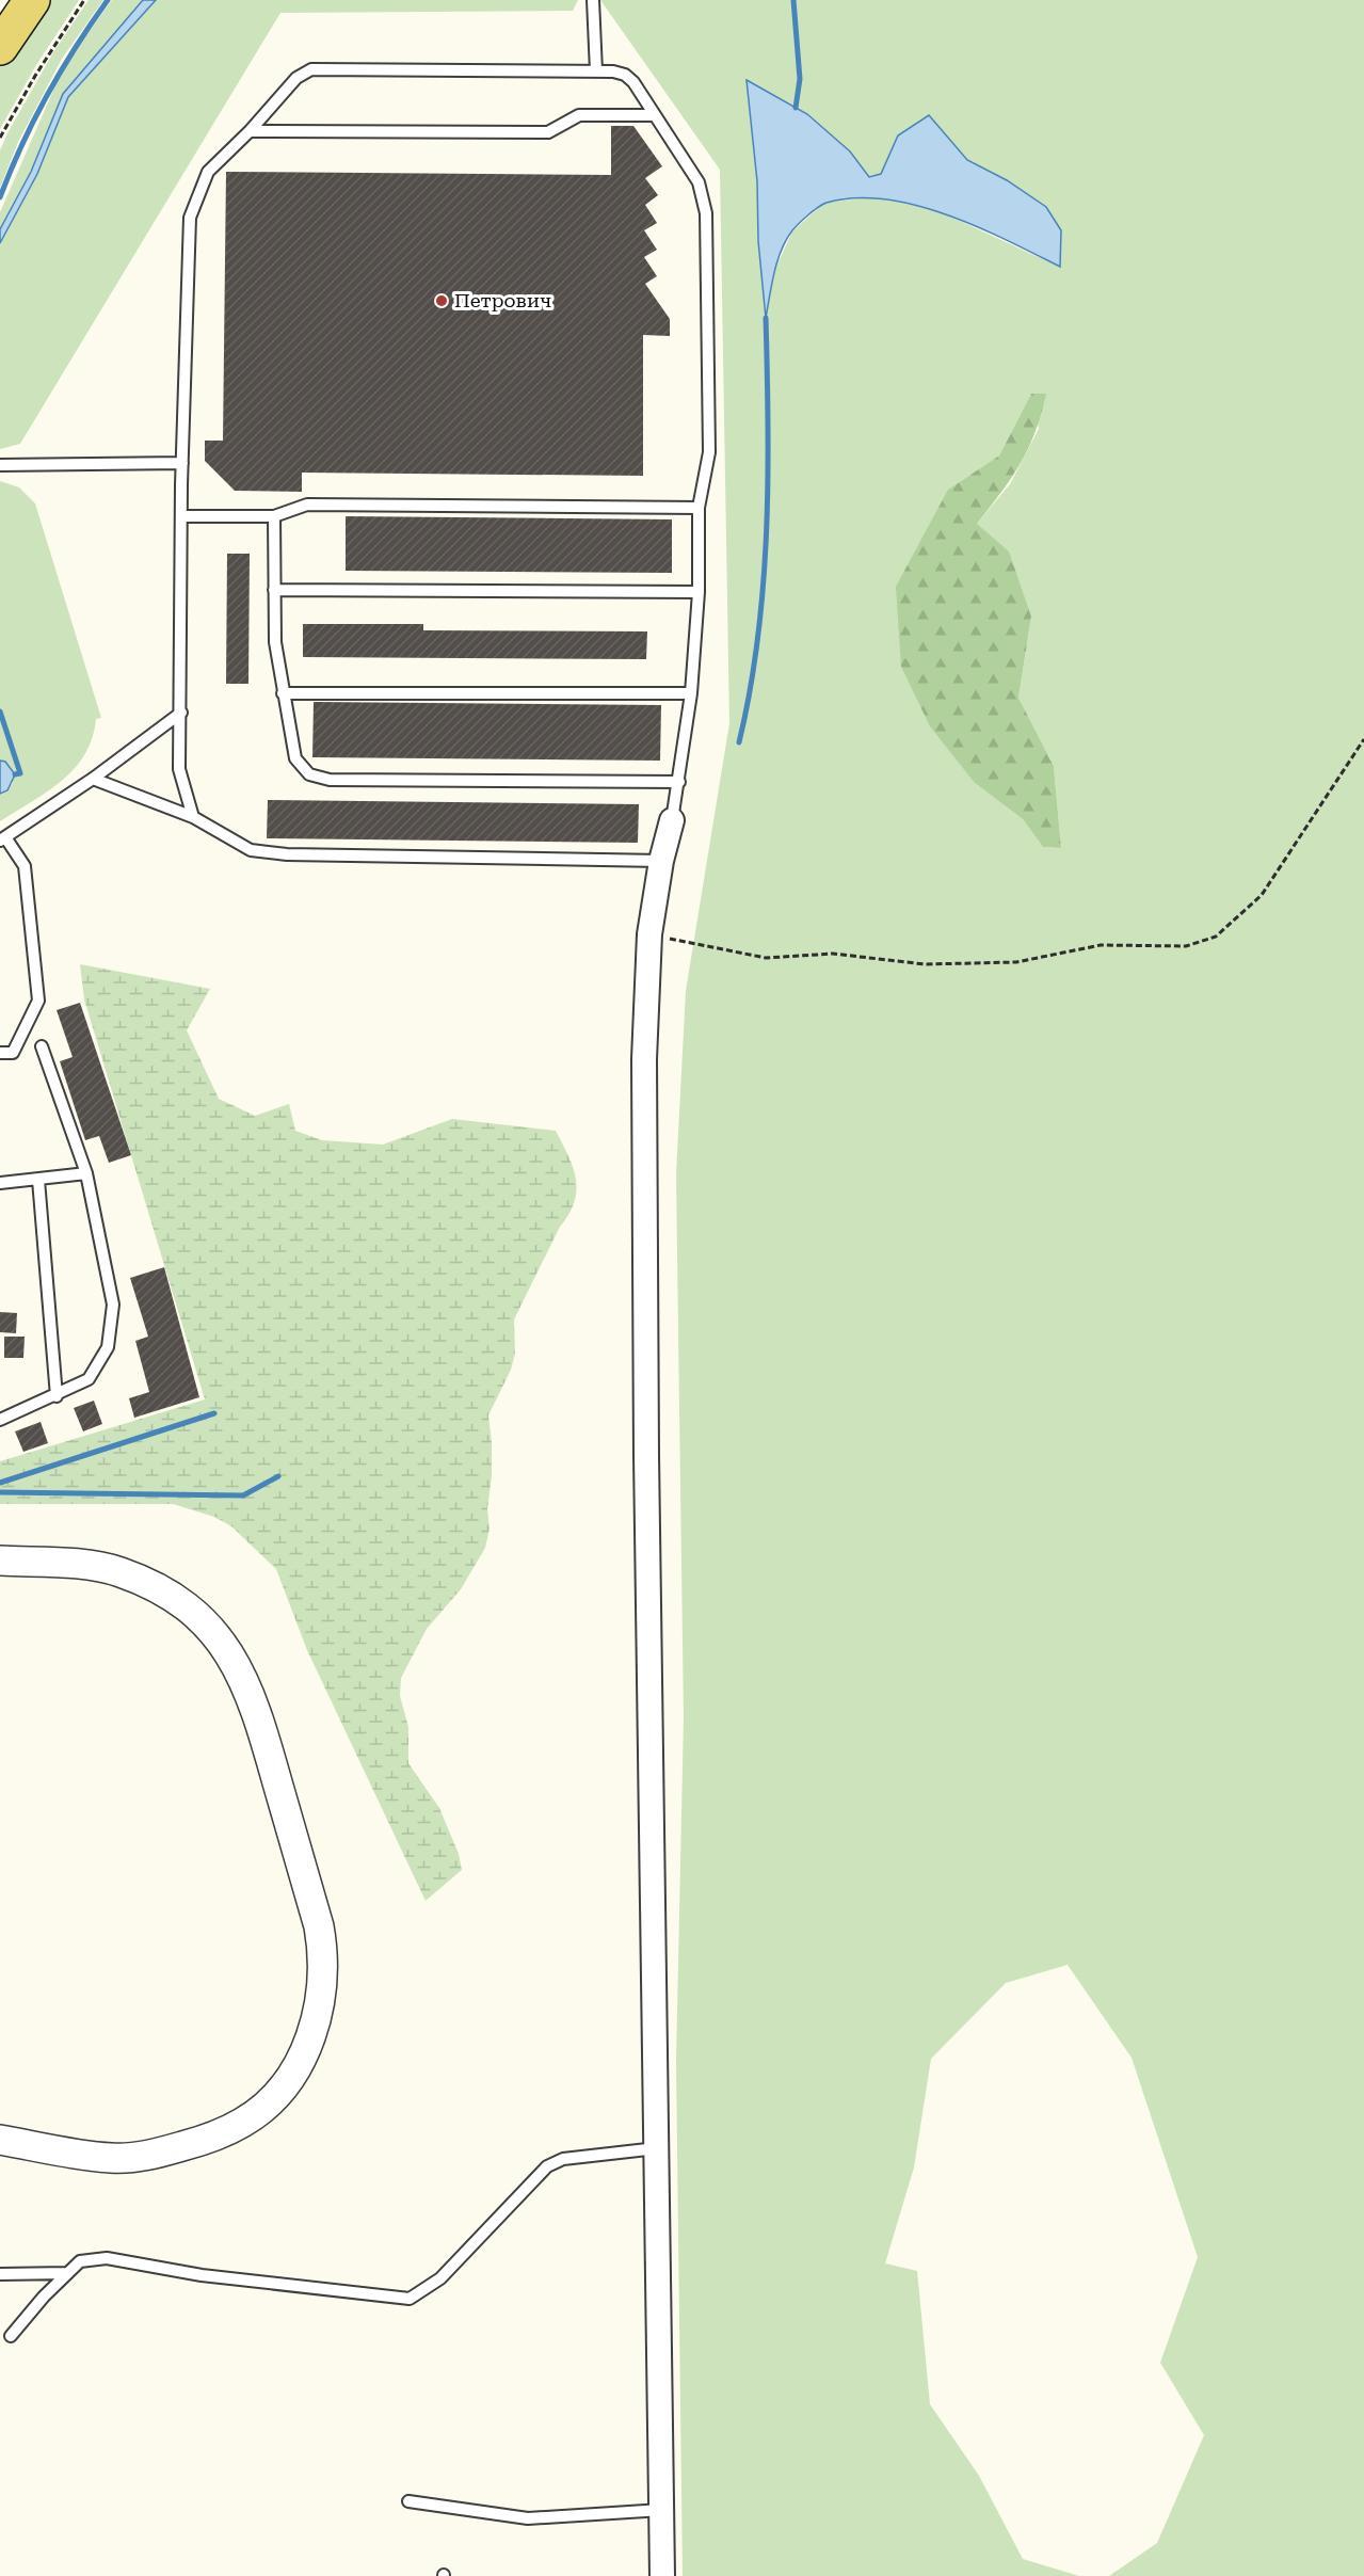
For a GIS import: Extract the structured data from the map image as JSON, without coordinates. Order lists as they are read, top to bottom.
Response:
{
  "places": ["Петрович"]
}
